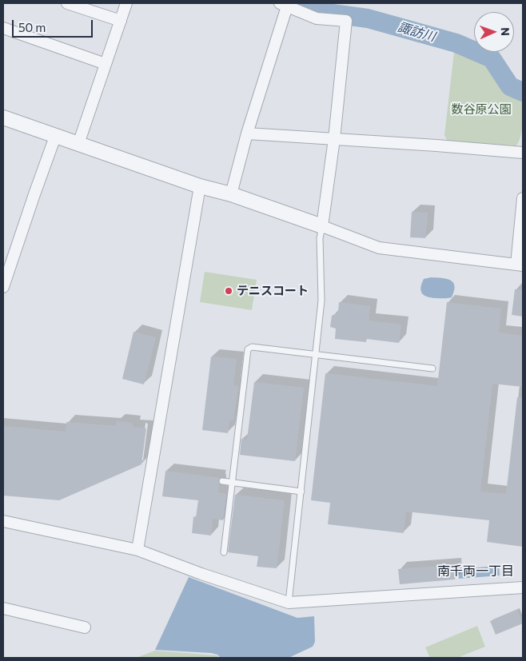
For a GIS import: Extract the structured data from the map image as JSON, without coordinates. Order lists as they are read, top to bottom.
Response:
{
  "districts": ["南千両一丁目"],
  "water": ["諏訪川"],
  "parks": ["数谷原公園"],
  "places": ["テニスコート"],
  "scale_bar": "50 m",
  "north": "right"
}
